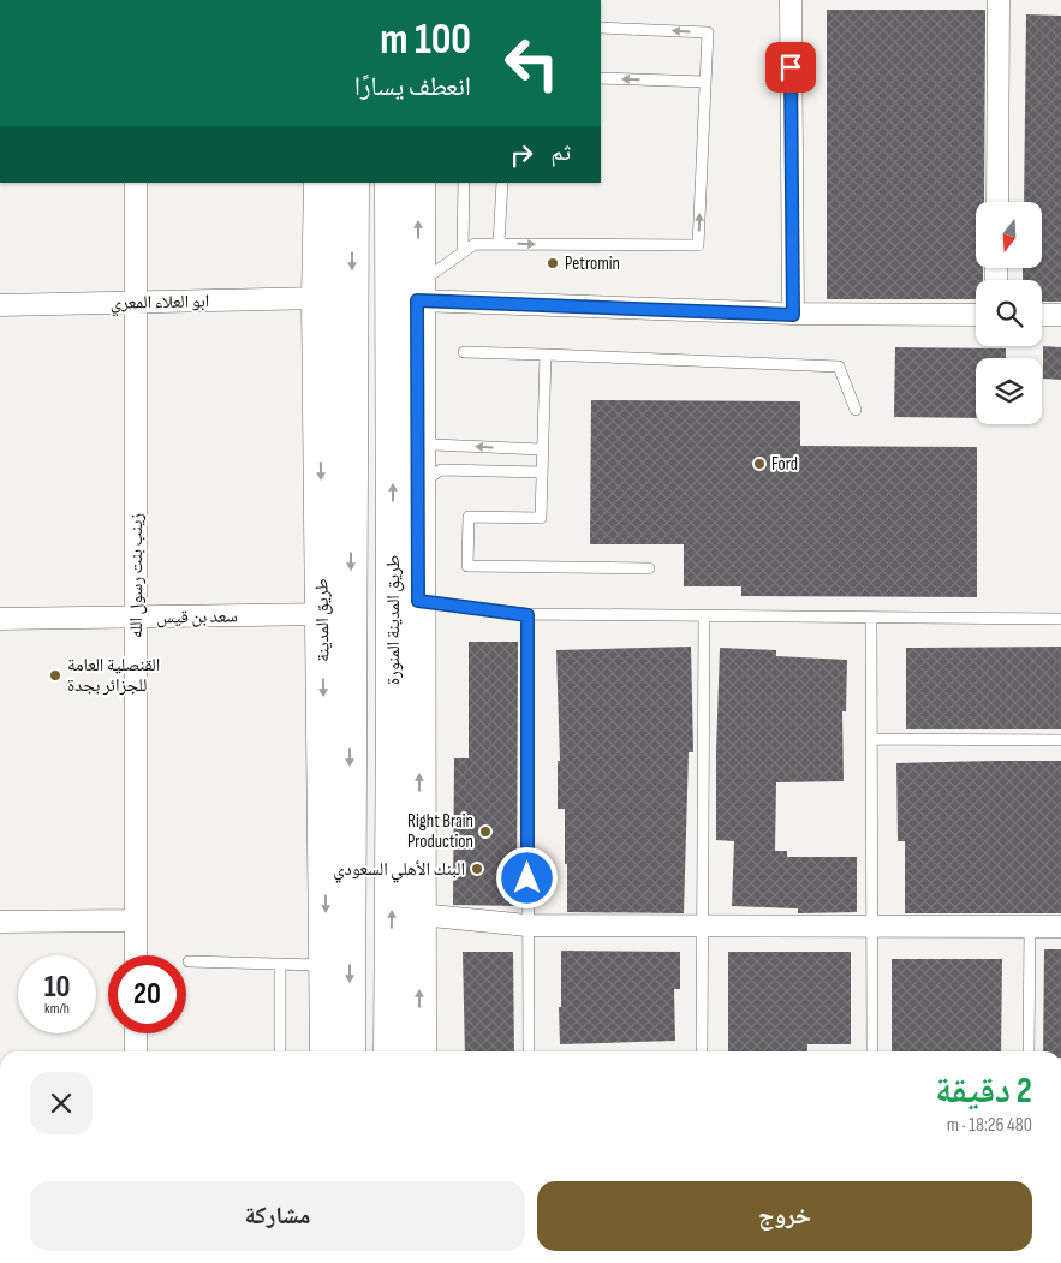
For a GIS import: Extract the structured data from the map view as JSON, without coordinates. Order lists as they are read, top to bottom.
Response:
{
  "streets": {
    "main road": ["طريق المدينة", "طريق المدينة المنورة"],
    "street": ["ابو العلاء المعري", "زينب بنت رسول الله", "سعد بن قيس"]
  },
  "crossings": [
    ["ابو العلاء المعري", "زينب بنت رسول الله"],
    ["ابو العلاء المعري", "طريق المدينة"],
    ["زينب بنت رسول الله", "سعد بن قيس"],
    ["سعد بن قيس", "طريق المدينة"]
  ],
  "places": [
    "Petromin",
    "Ford",
    "القنصلية العامة للجزائر بجدة",
    "Right Brain Production",
    "البنك الأهلي السعودي"
  ],
  "north": "bottom",
  "page": {
    "turn": ["100 m", "انعطف يسارًا"],
    "then": "ثم",
    "speed": "10 km/h",
    "limit": "20",
    "heading": ["2 دقيقة", "480 m · 18:26"],
    "buttons": ["خروج", "مشاركة"]
  }
}
